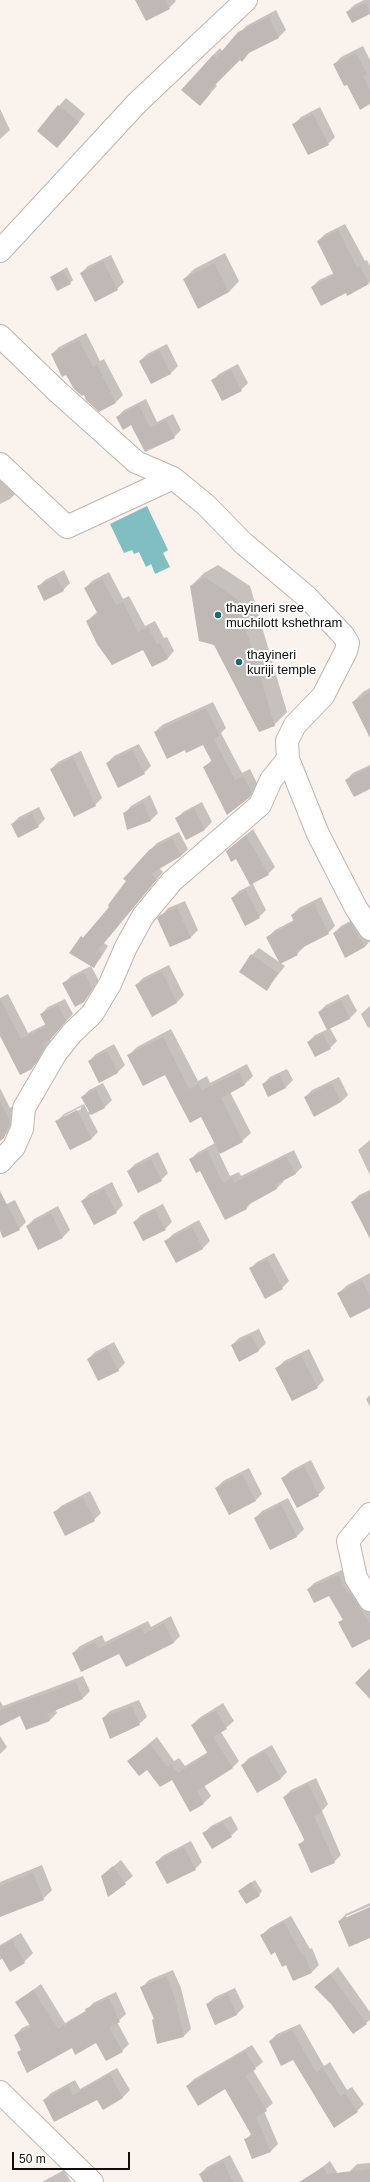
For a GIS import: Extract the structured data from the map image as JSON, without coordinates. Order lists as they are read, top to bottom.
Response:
{
  "places": ["thayineri sree muchilott kshethram", "thayineri kuriji temple"],
  "scale_bar": "50 m"
}
